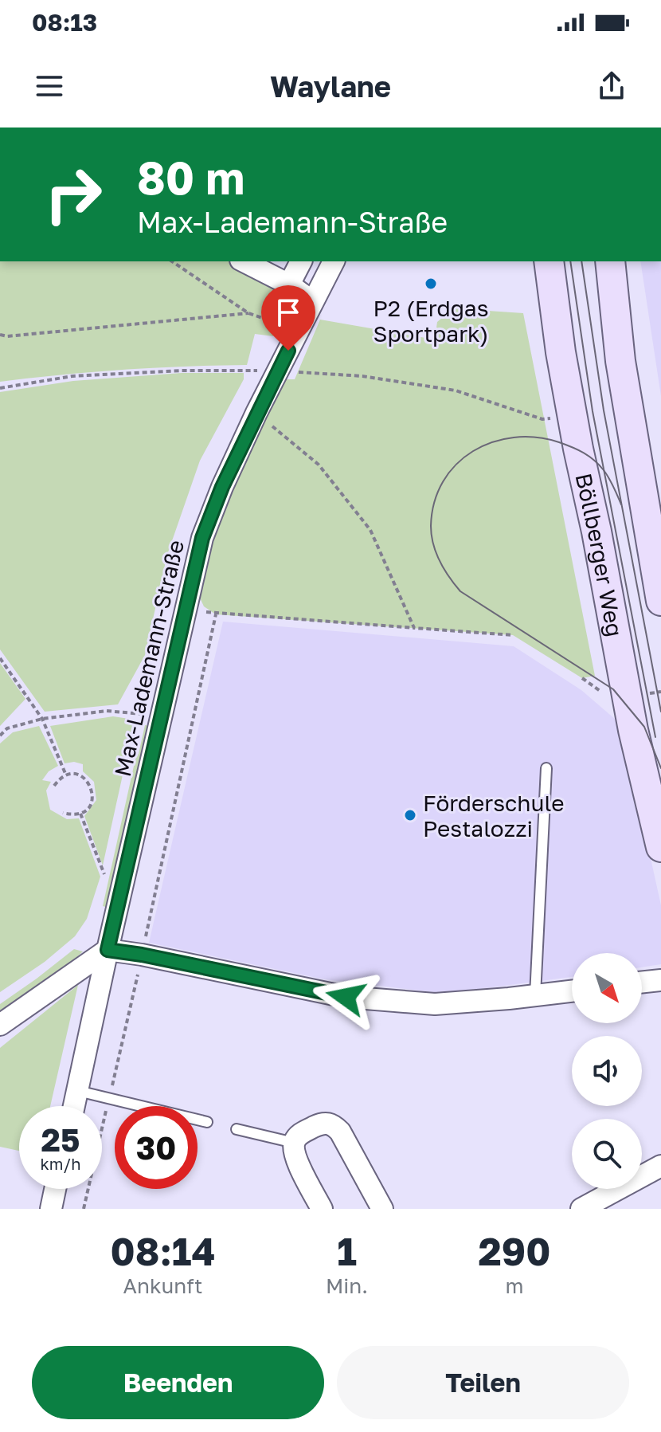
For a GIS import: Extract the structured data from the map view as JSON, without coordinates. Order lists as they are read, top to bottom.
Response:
{
  "streets": {
    "street": ["Böllberger Weg", "Max-Lademann-Straße"]
  },
  "places": ["P2 (Erdgas Sportpark)", "Förderschule Pestalozzi"],
  "north": "bottom right",
  "page": {
    "status": "08:13",
    "header": "Waylane",
    "turn": ["80 m", "Max-Lademann-Straße"],
    "speed": "25 km/h",
    "limit": "30",
    "eta": [
      "08:14",
      "Ankunft",
      "1",
      "Min.",
      "290",
      "m"
    ],
    "buttons": ["Beenden", "Teilen"]
  }
}
